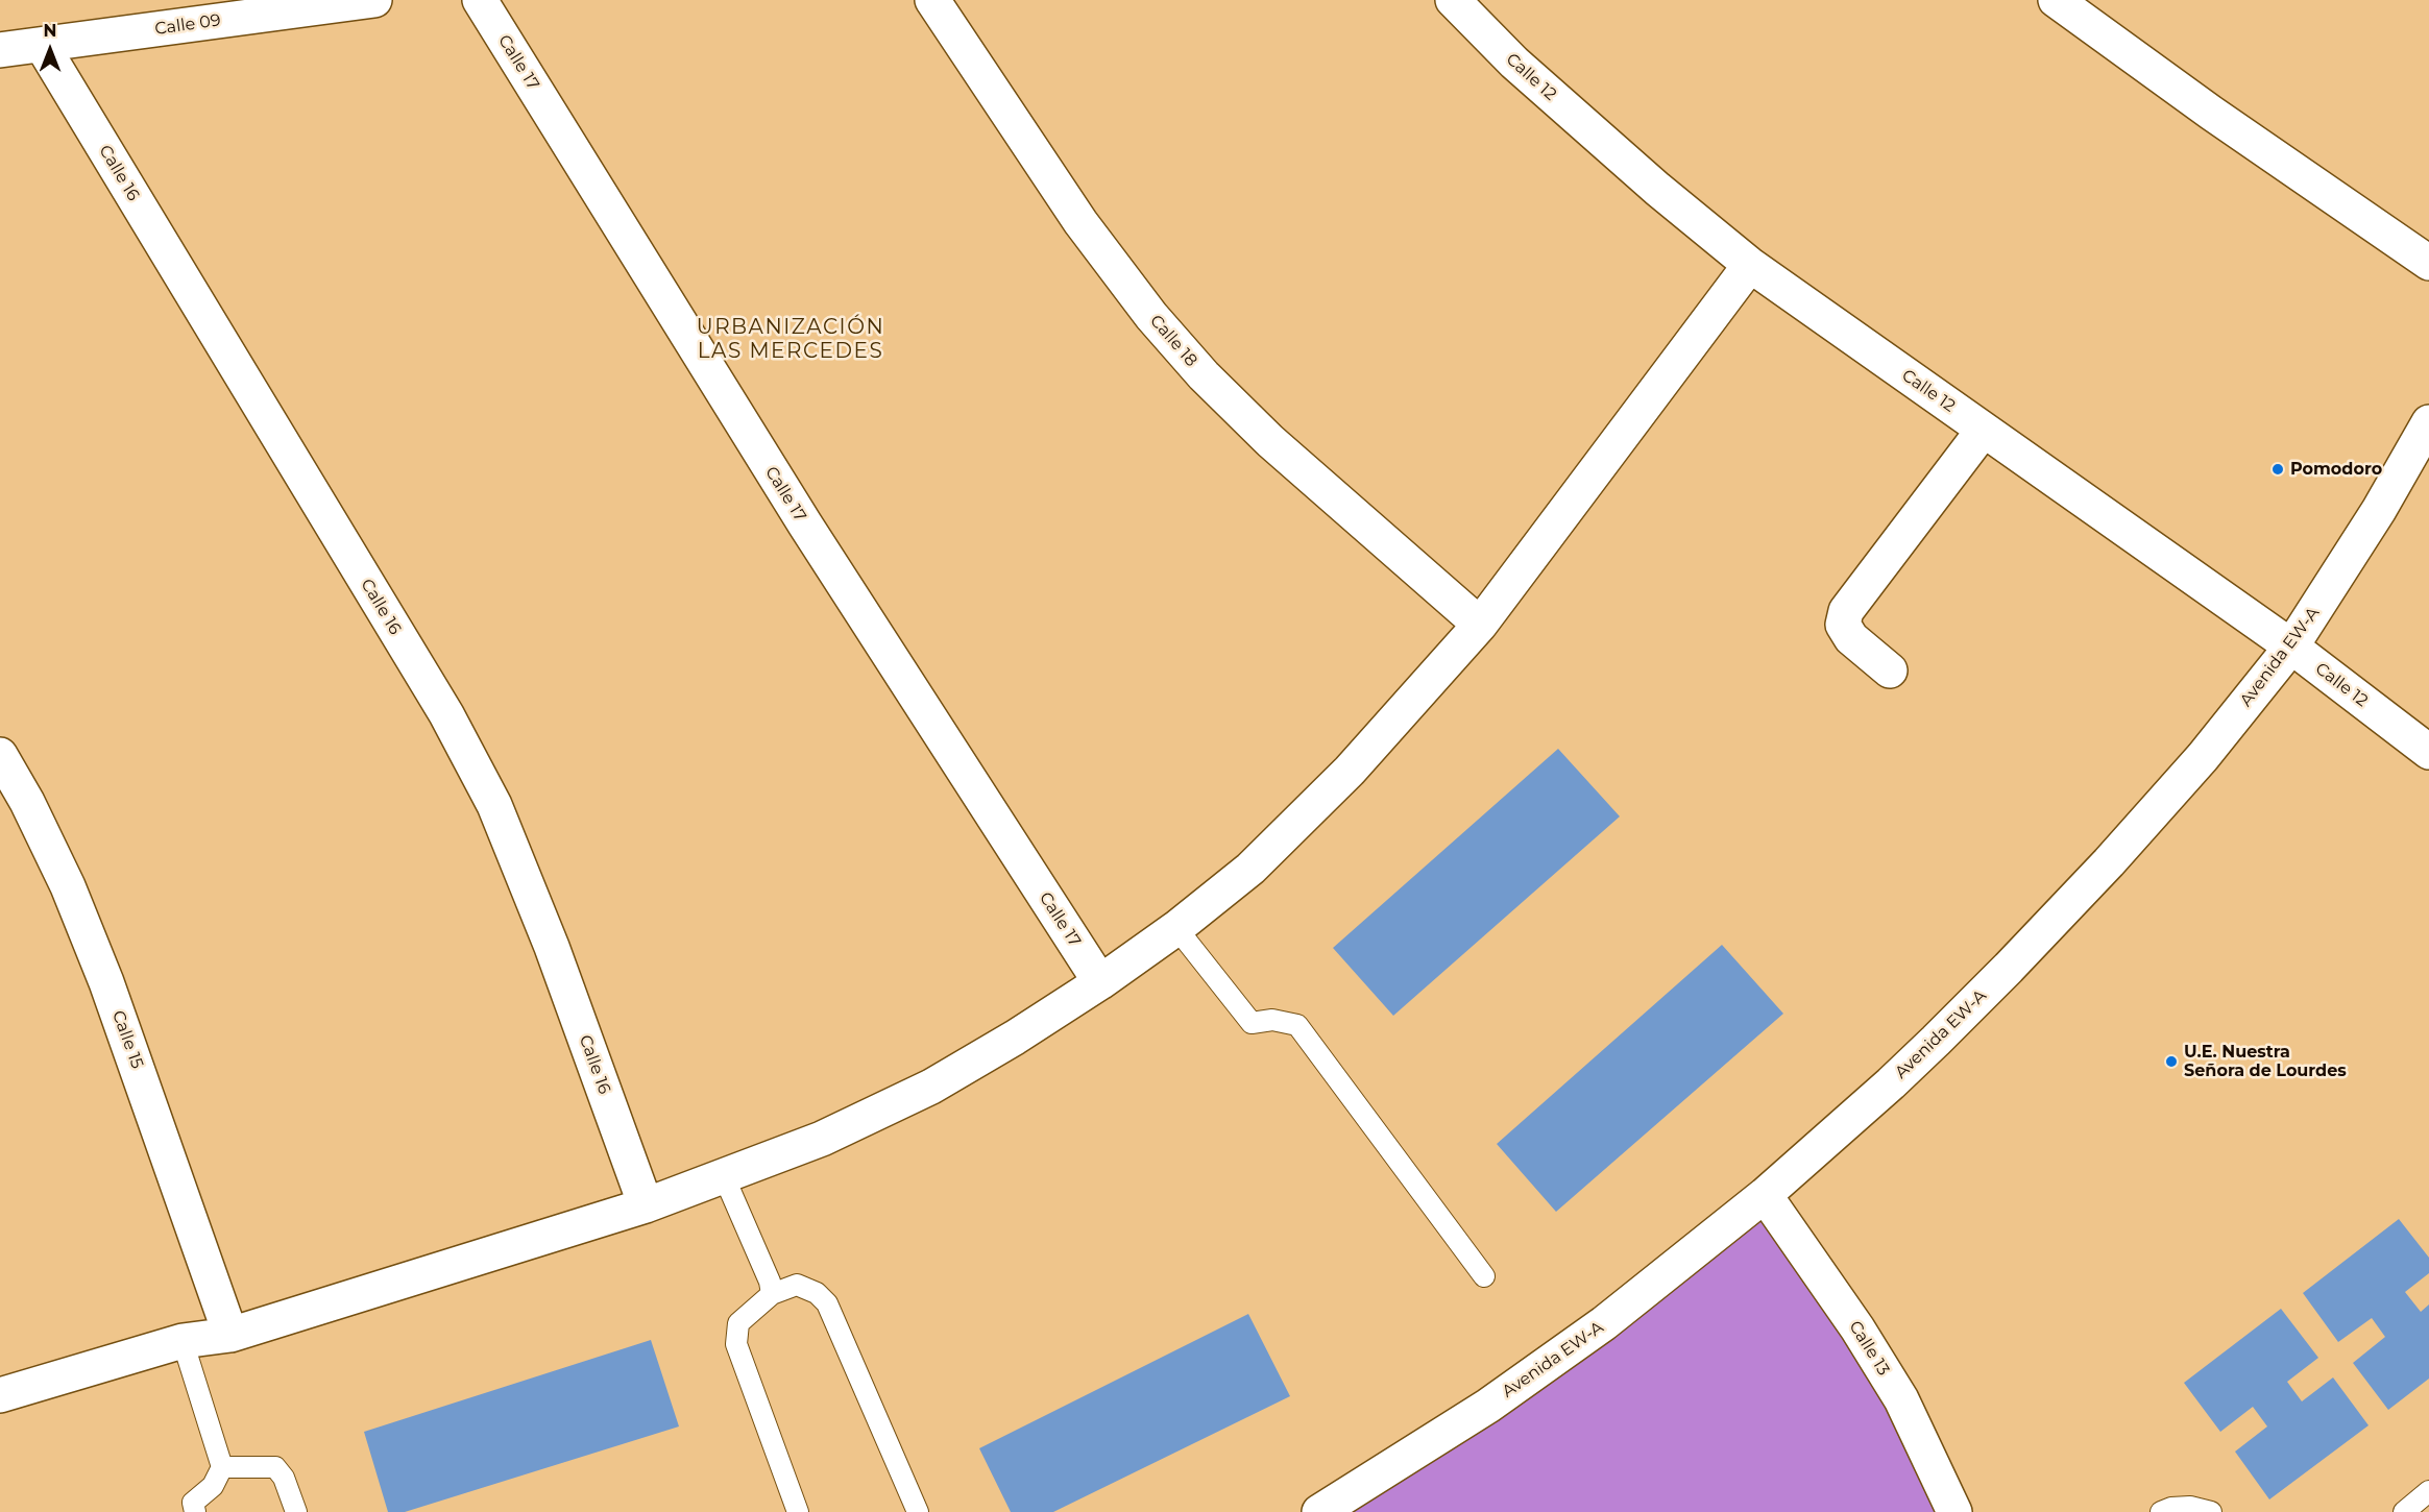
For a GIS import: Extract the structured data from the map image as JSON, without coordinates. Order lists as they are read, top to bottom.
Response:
{
  "streets": {
    "street": [
      "Calle 09",
      "Calle 17",
      "Calle 12",
      "Calle 16",
      "Calle 18",
      "Avenida EW-A",
      "Calle 15",
      "Calle 13"
    ]
  },
  "crossings": [
    ["Calle 09", "Calle 16"],
    ["Calle 12", "Avenida EW-A"],
    ["Avenida EW-A", "Calle 13"]
  ],
  "districts": ["URBANIZACIÓN LAS MERCEDES"],
  "places": ["Pomodoro", "U.E. Nuestra Señora de Lourdes"],
  "north": "top"
}
